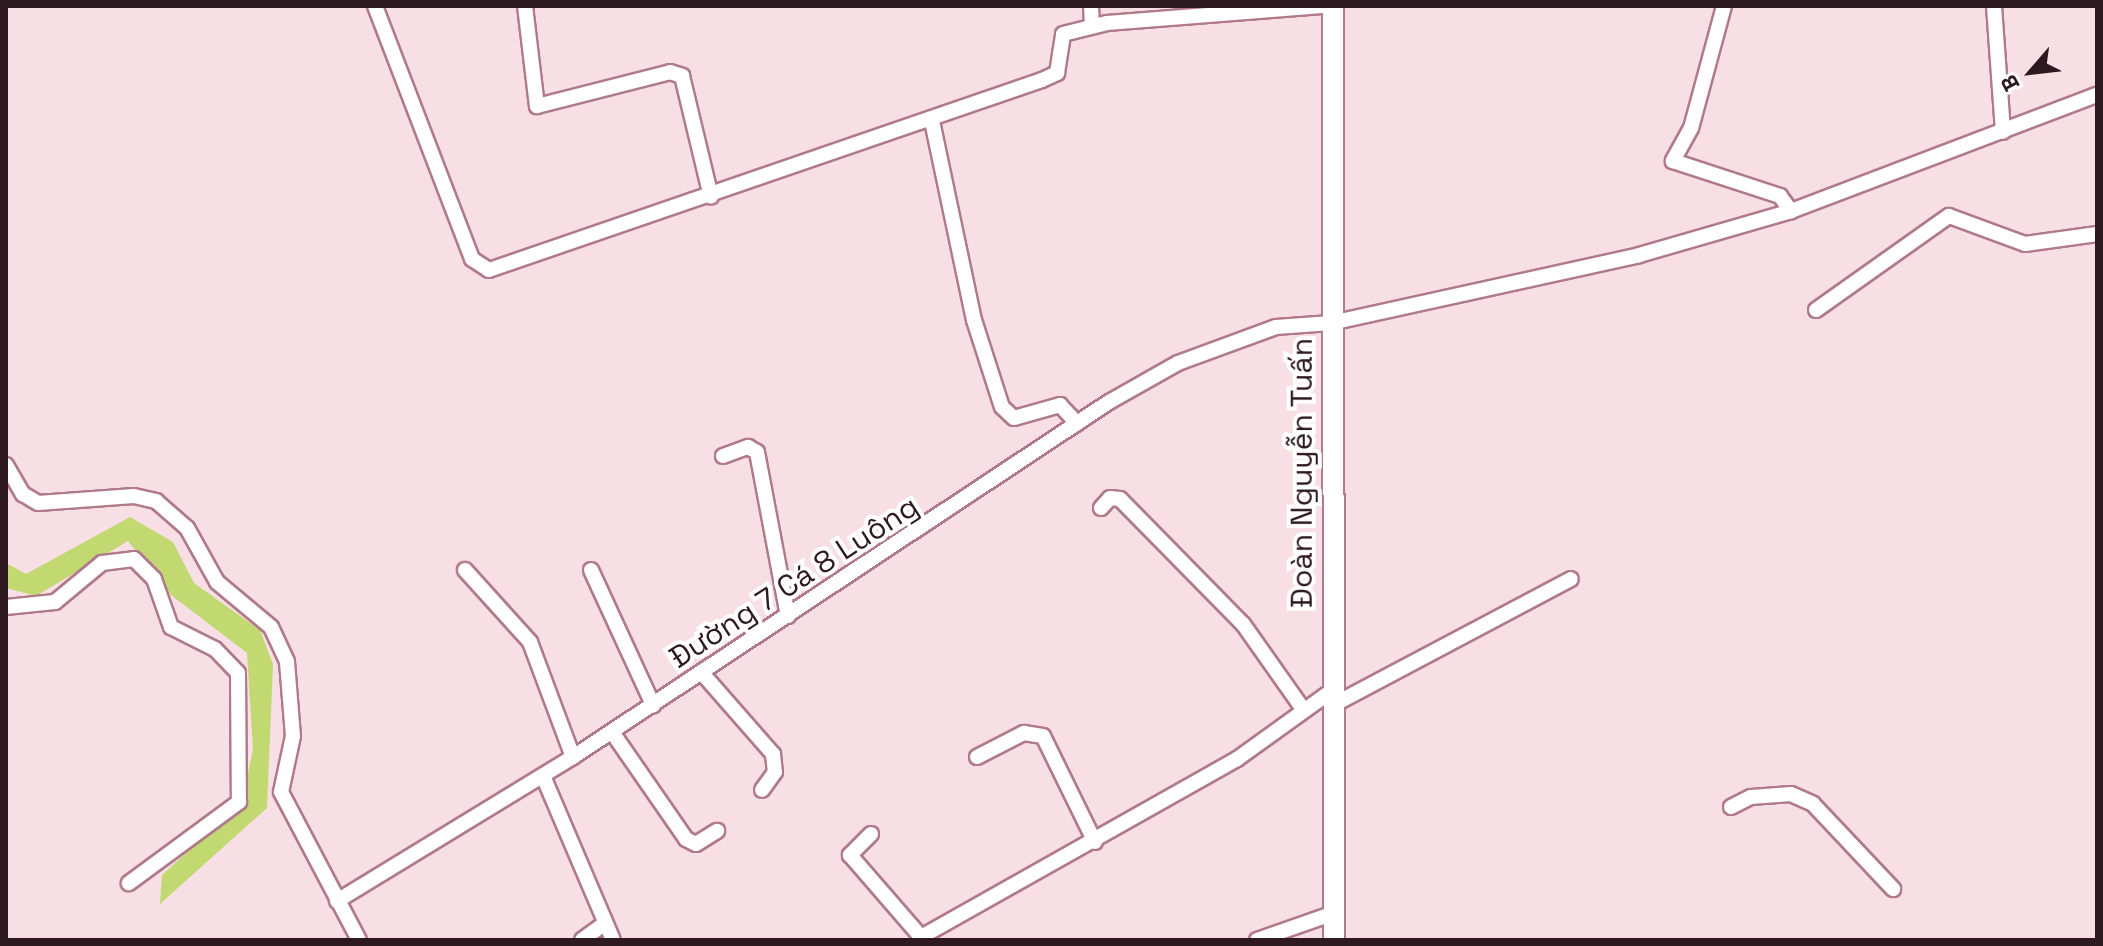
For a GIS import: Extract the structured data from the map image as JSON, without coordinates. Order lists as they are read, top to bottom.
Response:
{
  "streets": {
    "main road": ["Đoàn Nguyễn Tuấn"],
    "street": ["Đường 7 Cá 8 Luông"]
  },
  "crossings": [
    ["Đoàn Nguyễn Tuấn", "Đường 7 Cá 8 Luông"]
  ],
  "north": "bottom left"
}
